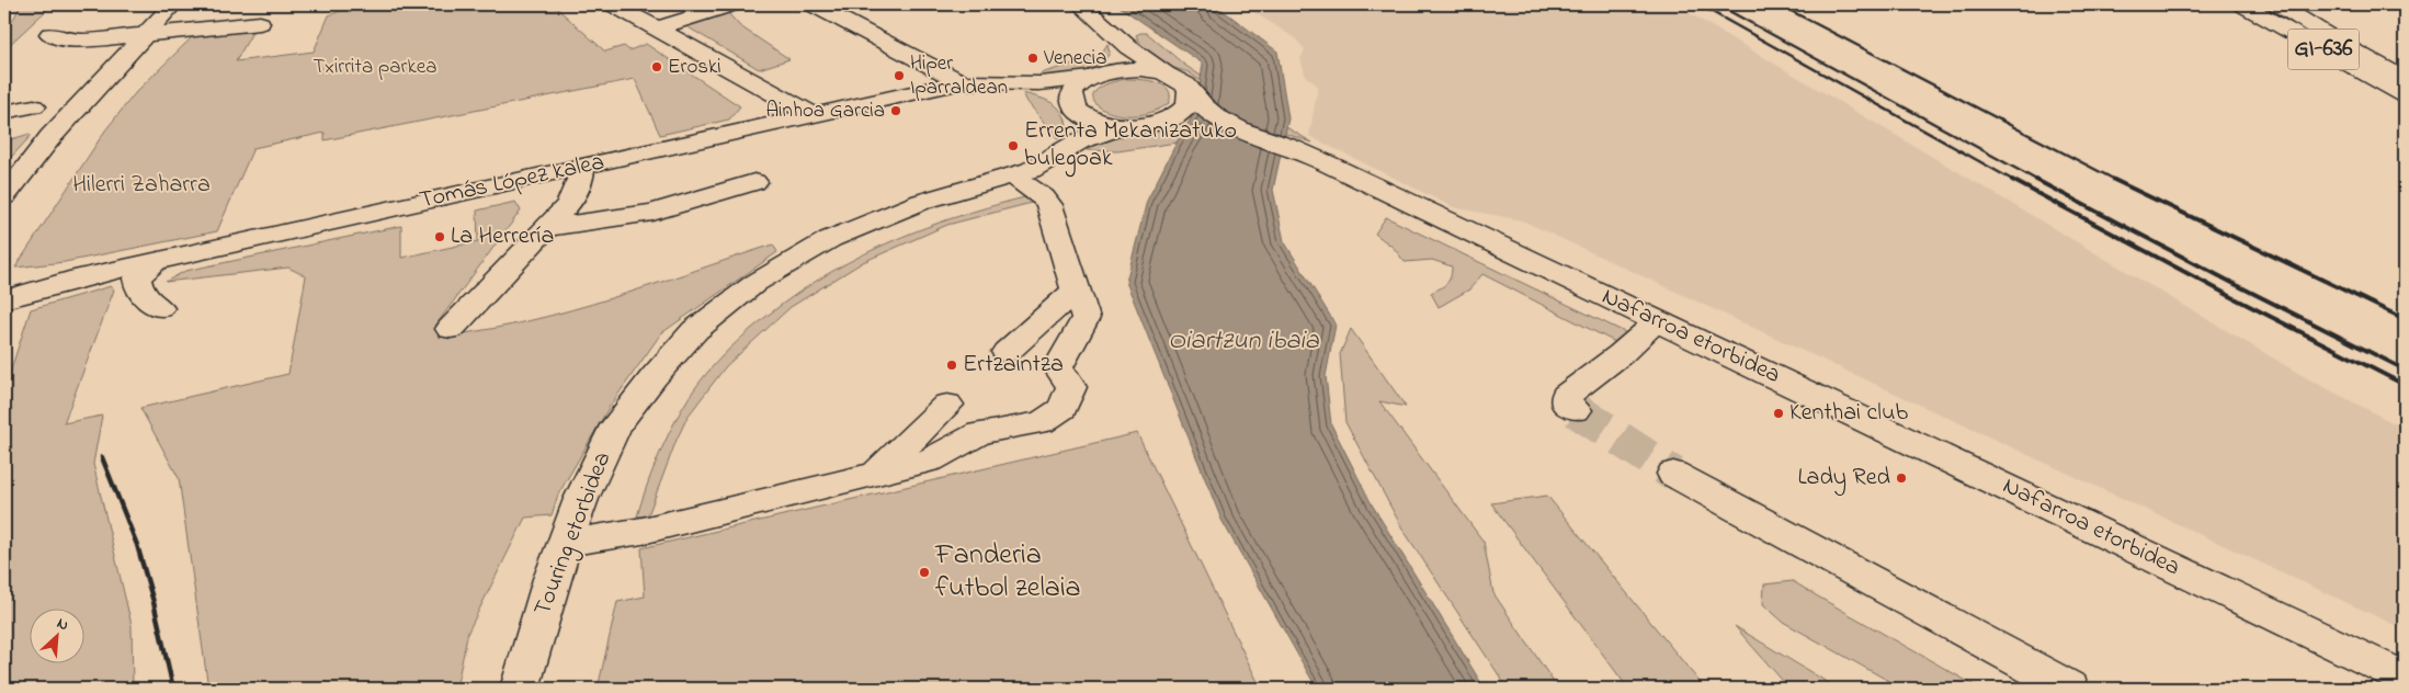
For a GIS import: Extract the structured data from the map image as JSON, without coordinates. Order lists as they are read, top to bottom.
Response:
{
  "streets": {
    "street": [
      "GI-636",
      "Tomás López kalea",
      "Nafarroa etorbidea",
      "Touring etorbidea"
    ]
  },
  "crossings": [
    ["Tomás López kalea", "Nafarroa etorbidea"],
    ["Tomás López kalea", "Touring etorbidea"]
  ],
  "water": ["Oiartzun ibaia"],
  "parks": ["Txirrita parkea", "Hilerri Zaharra"],
  "places": [
    "Venecia",
    "Eroski",
    "Hiper Iparraldean",
    "Ainhoa Garcia",
    "Errenta Mekanizatuko bulegoak",
    "La Herrería",
    "Ertzaintza",
    "Kenthai club",
    "Lady Red",
    "Fanderia futbol zelaia"
  ],
  "north": "top right"
}
